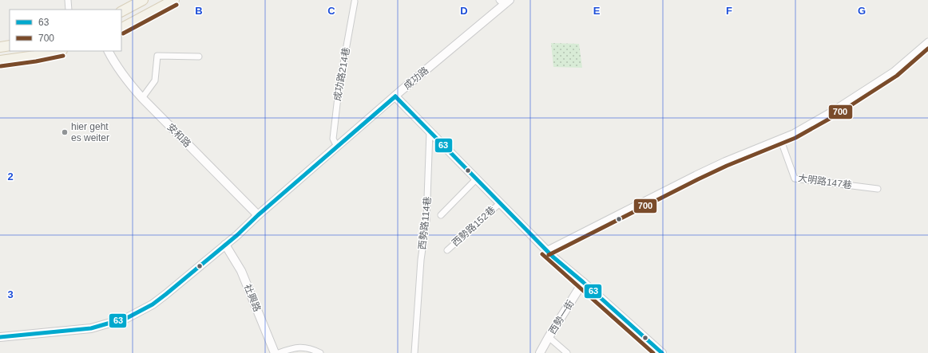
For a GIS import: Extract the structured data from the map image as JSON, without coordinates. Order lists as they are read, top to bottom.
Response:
{
  "streets": {
    "street": [
      "成功路214巷",
      "成功路",
      "安和路",
      "大明路147巷",
      "西勢路114巷",
      "西勢路152巷",
      "社興路",
      "西勢一街"
    ]
  },
  "crossings": [
    ["成功路214巷", "成功路"],
    ["成功路", "安和路"],
    ["成功路", "社興路"]
  ],
  "places": ["hier geht es weiter"],
  "lines": ["transit line 700", "transit line 63"],
  "legend": ["63", "700"],
  "grid": {
    "columns": [
      "B",
      "C",
      "D",
      "E",
      "F",
      "G"
    ],
    "rows": ["2", "3"]
  }
}
